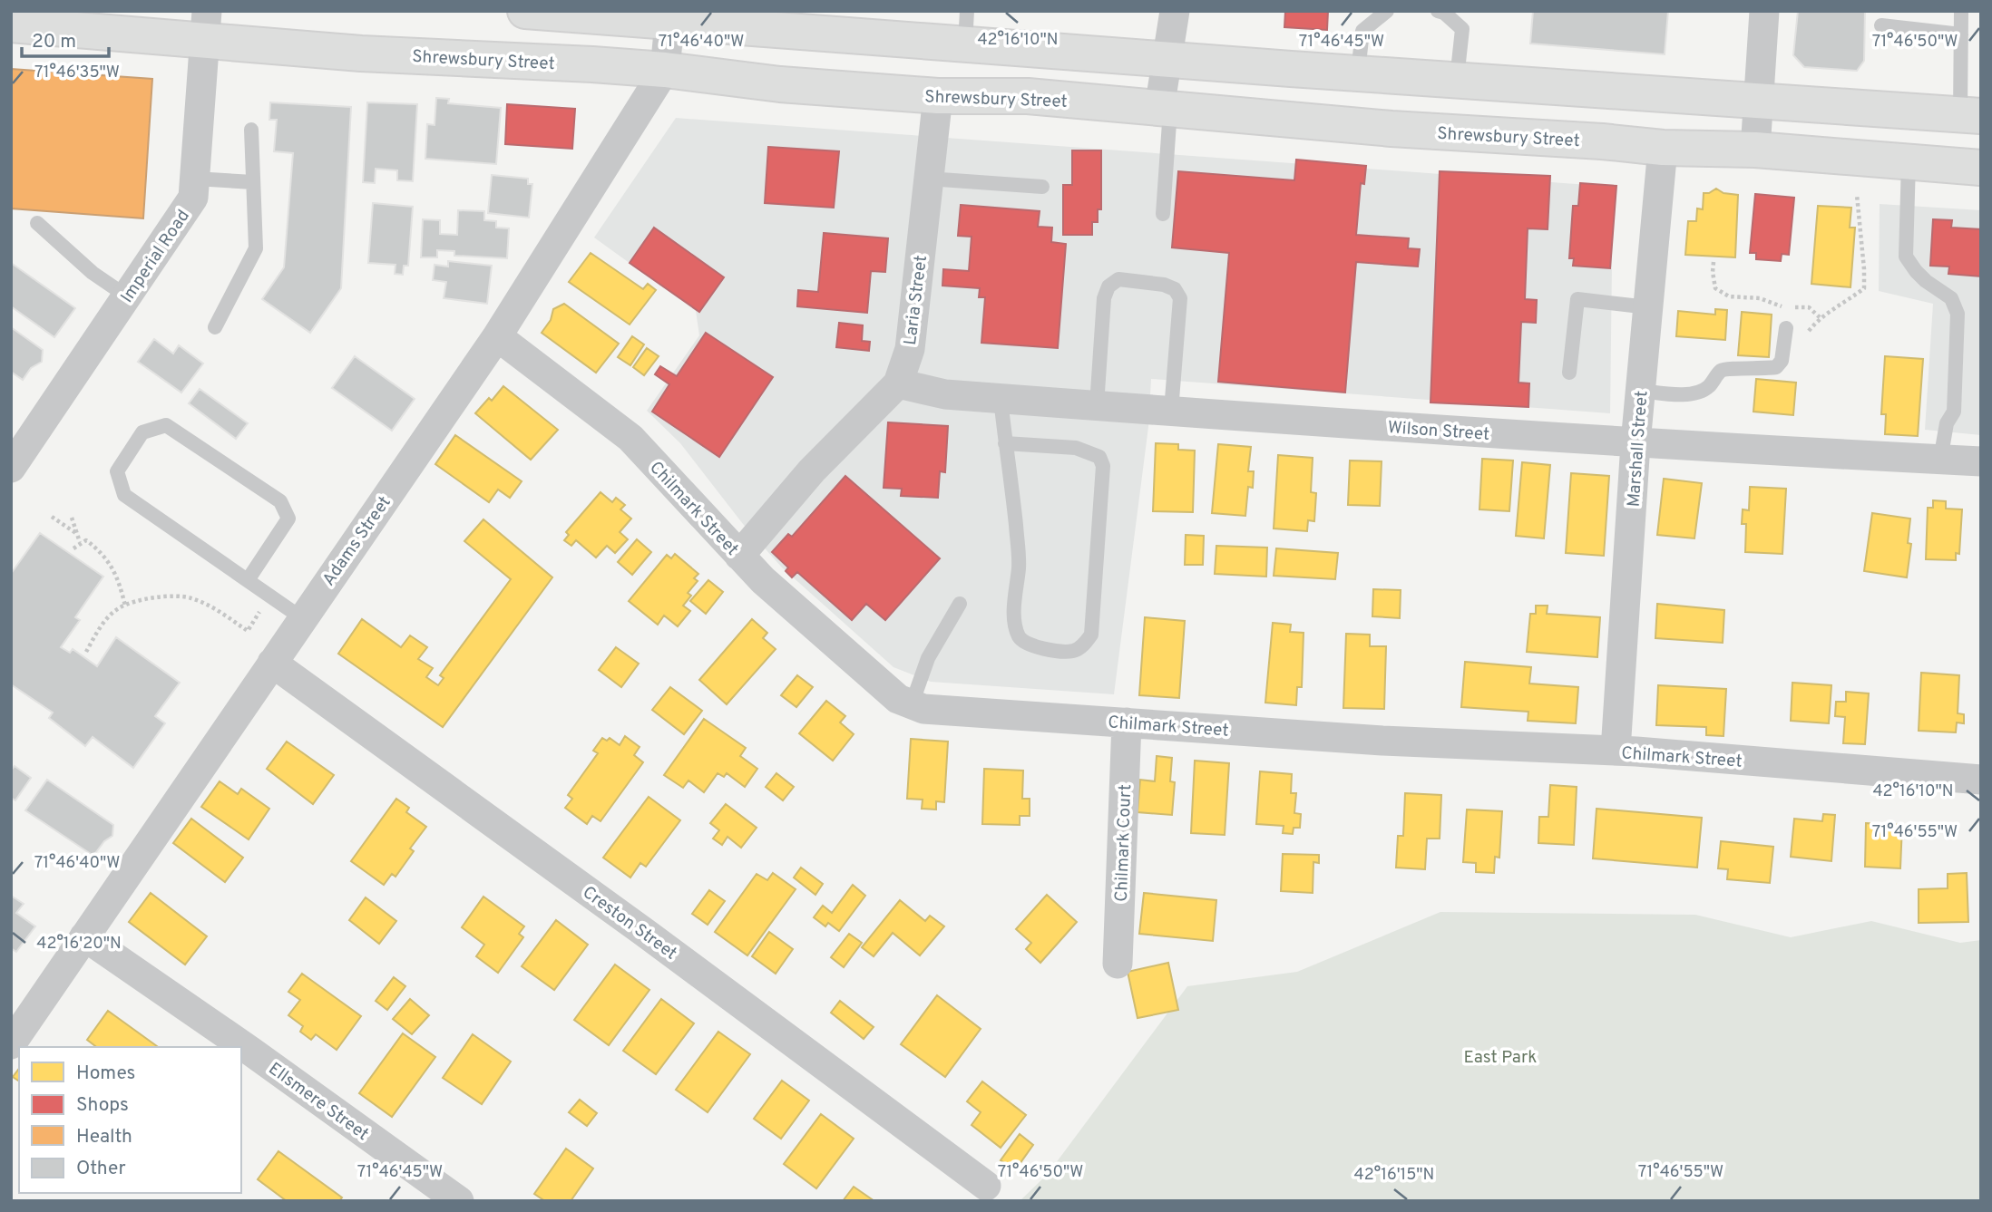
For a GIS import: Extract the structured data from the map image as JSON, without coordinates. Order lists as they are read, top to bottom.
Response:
{
  "streets": {
    "main road": ["Shrewsbury Street"],
    "street": [
      "Imperial Road",
      "Laria Street",
      "Wilson Street",
      "Marshall Street",
      "Chilmark Street",
      "Adams Street",
      "Chilmark Court",
      "Creston Street",
      "Ellsmere Street"
    ]
  },
  "crossings": [
    ["Shrewsbury Street", "Imperial Road"],
    ["Shrewsbury Street", "Laria Street"],
    ["Shrewsbury Street", "Marshall Street"],
    ["Shrewsbury Street", "Adams Street"],
    ["Laria Street", "Wilson Street"],
    ["Laria Street", "Chilmark Street"],
    ["Wilson Street", "Marshall Street"],
    ["Marshall Street", "Chilmark Street"],
    ["Chilmark Street", "Adams Street"],
    ["Chilmark Street", "Chilmark Court"],
    ["Adams Street", "Creston Street"],
    ["Adams Street", "Ellsmere Street"]
  ],
  "parks": ["East Park"],
  "legend": [
    "Homes",
    "Shops",
    "Health",
    "Other"
  ],
  "scale_bar": "20 m",
  "coordinates": [
    "42°16'10\"N",
    "71°46'50\"W",
    "71°46'40\"W",
    "71°46'45\"W",
    "71°46'35\"W",
    "71°46'55\"W",
    "42°16'20\"N",
    "42°16'15\"N"
  ]
}
